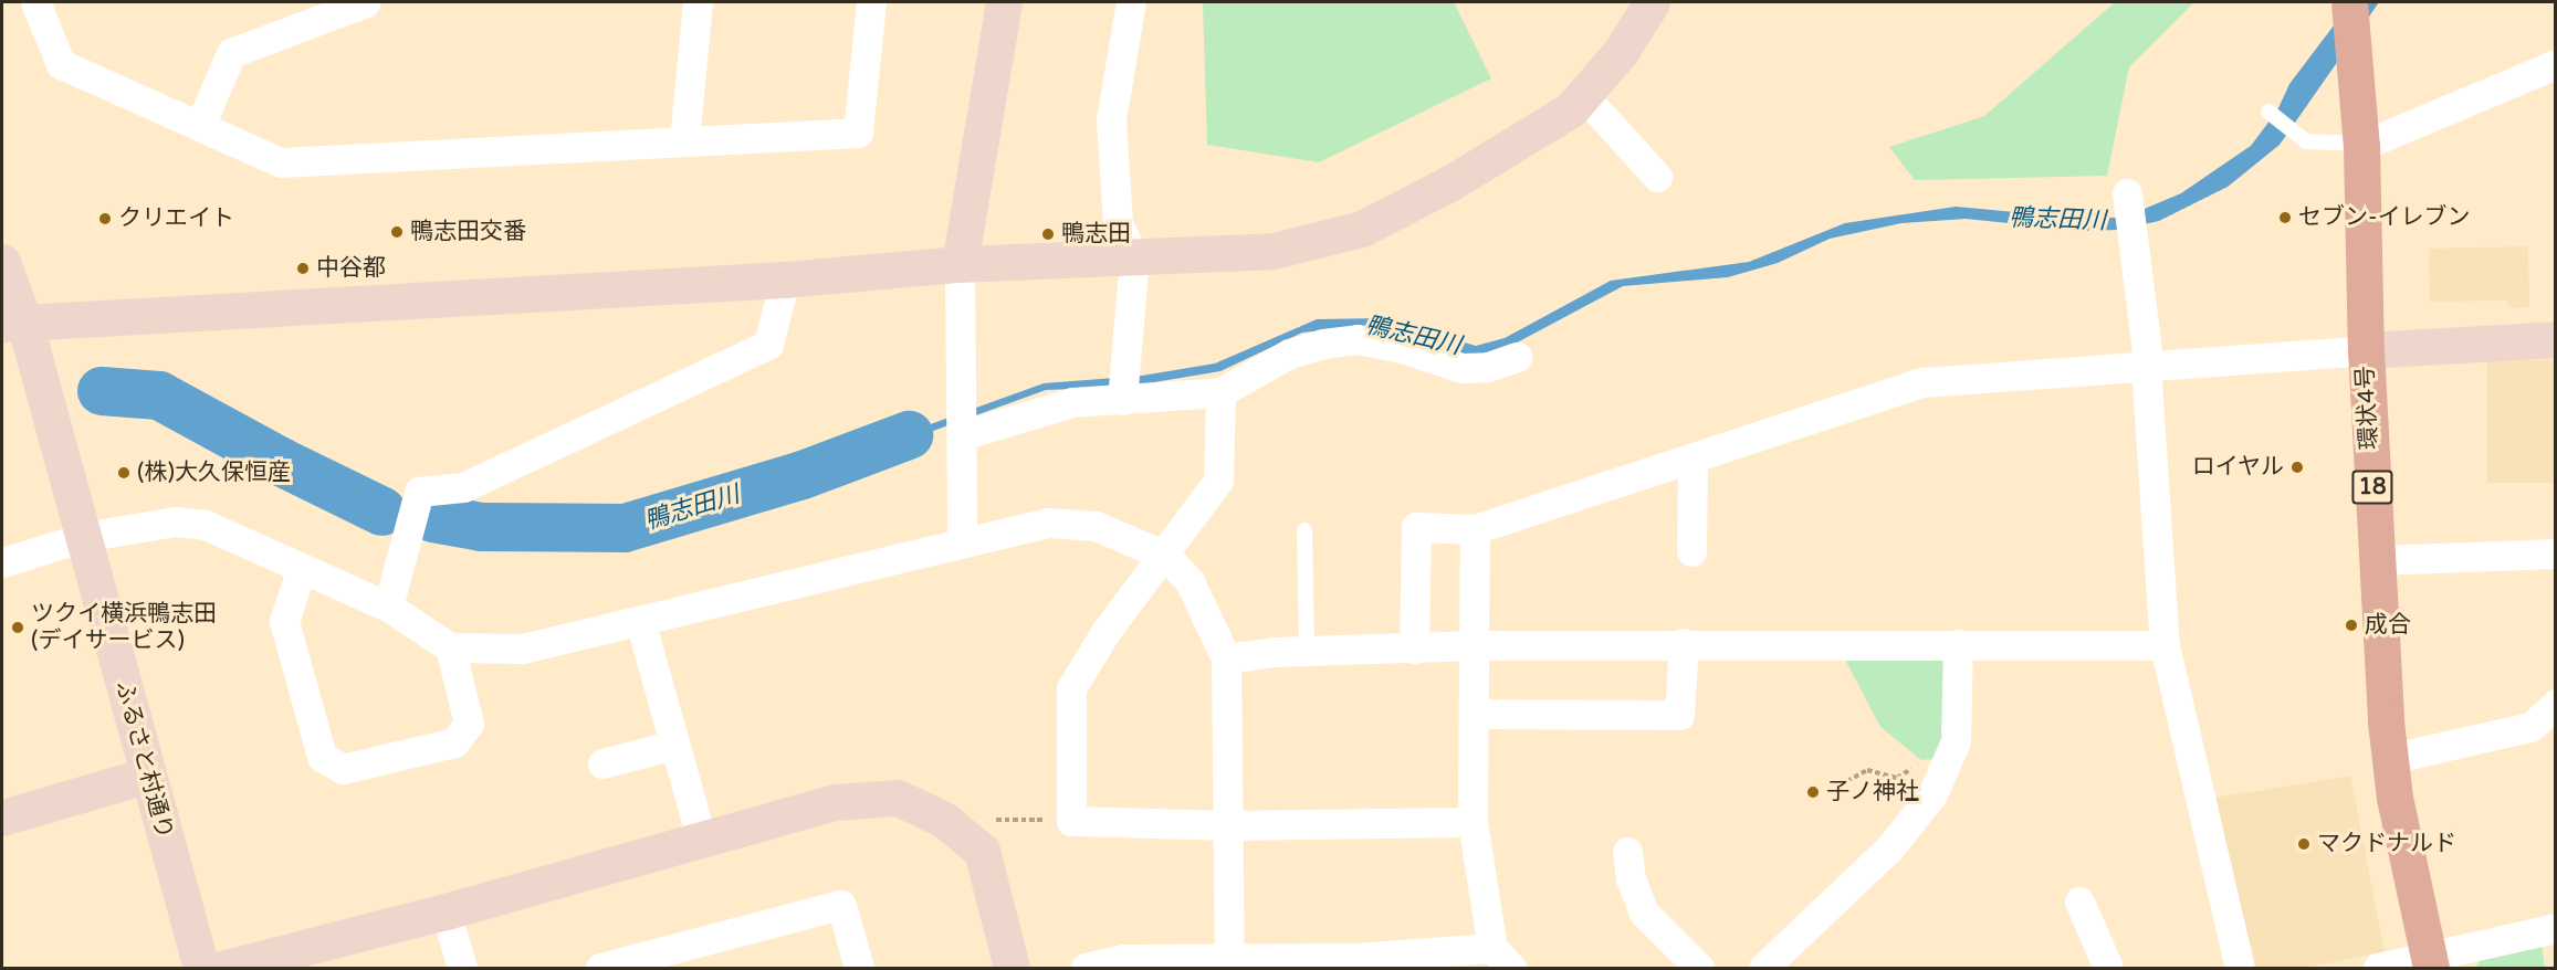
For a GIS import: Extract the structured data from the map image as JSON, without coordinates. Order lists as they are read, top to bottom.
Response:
{
  "streets": {
    "main road": ["環状4号", "18"],
    "street": ["ふるさと村通り"]
  },
  "water": ["鴨志田川"],
  "places": [
    "セブン-イレブン",
    "クリエイト",
    "鴨志田交番",
    "鴨志田",
    "中谷都",
    "ロイヤル",
    "(株)大久保恒産",
    "成合",
    "ツクイ横浜鴨志田 (デイサービス)",
    "子ノ神社",
    "マクドナルド"
  ]
}
